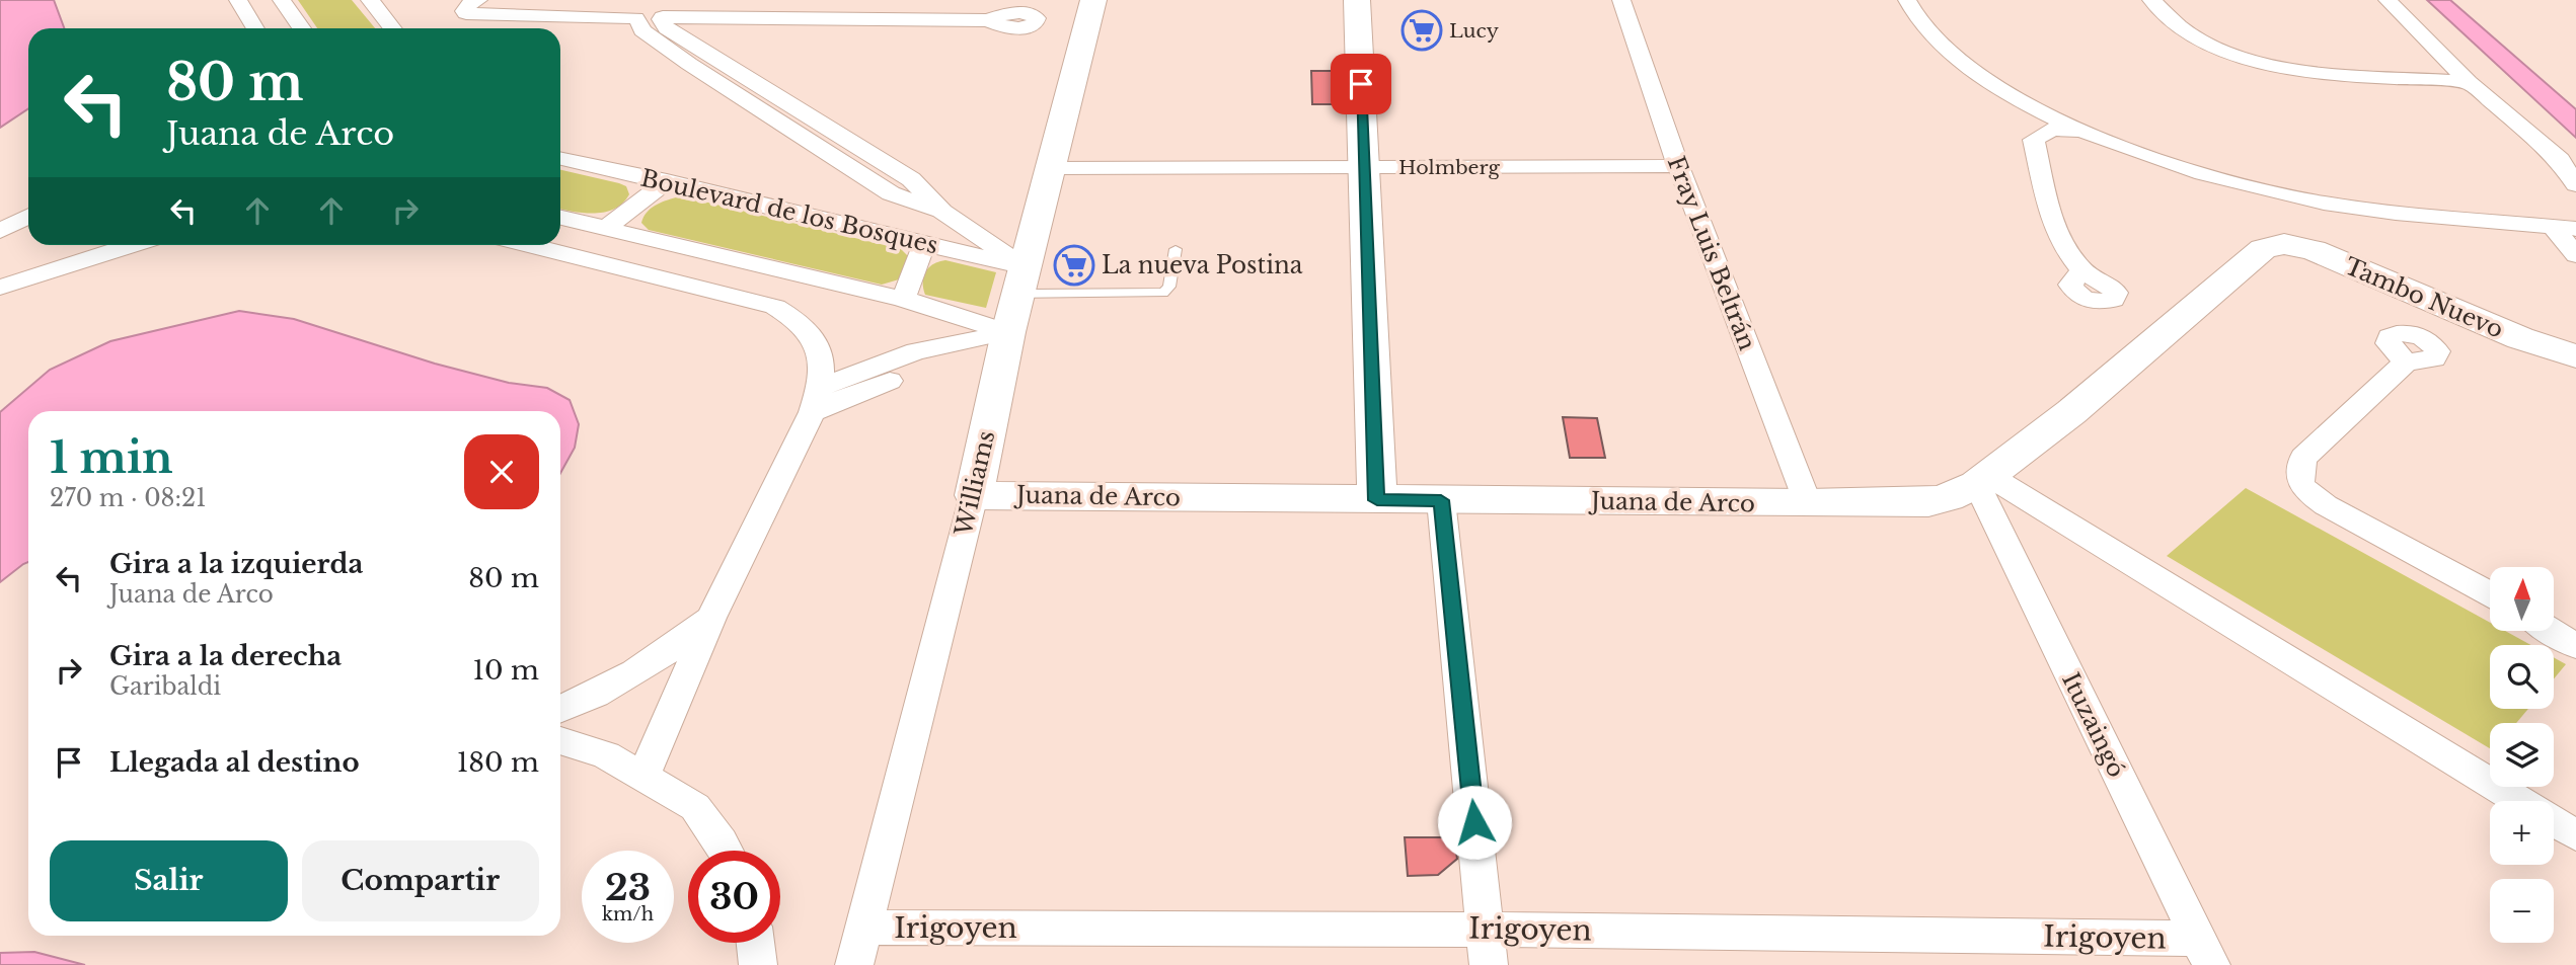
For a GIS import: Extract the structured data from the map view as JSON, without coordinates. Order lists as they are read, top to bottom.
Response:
{
  "streets": {
    "street": [
      "Holmberg",
      "Boulevard de los Bosques",
      "Fray Luis Beltrán",
      "Tambo Nuevo",
      "Williams",
      "Juana de Arco",
      "Ituzaingó",
      "Irigoyen"
    ]
  },
  "crossings": [
    ["Holmberg", "Fray Luis Beltrán"],
    ["Holmberg", "Williams"],
    ["Boulevard de los Bosques", "Williams"],
    ["Fray Luis Beltrán", "Juana de Arco"],
    ["Tambo Nuevo", "Juana de Arco"],
    ["Williams", "Juana de Arco"],
    ["Williams", "Irigoyen"],
    ["Juana de Arco", "Ituzaingó"],
    ["Ituzaingó", "Irigoyen"]
  ],
  "places": {
    "supermarket": ["Lucy", "La nueva Postina"]
  },
  "north": "top",
  "page": {
    "turn": ["80 m", "Juana de Arco"],
    "heading": ["1 min", "270 m · 08:21"],
    "list": [
      {
        "name": "Gira a la izquierda",
        "note": "Juana de Arco",
        "value": "80 m"
      },
      {
        "name": "Gira a la derecha",
        "note": "Garibaldi",
        "value": "10 m"
      },
      {
        "name": "Llegada al destino",
        "value": "180 m"
      }
    ],
    "map_buttons": ["+", "−"],
    "buttons": ["Salir", "Compartir"],
    "speed": "23 km/h",
    "limit": "30"
  }
}
